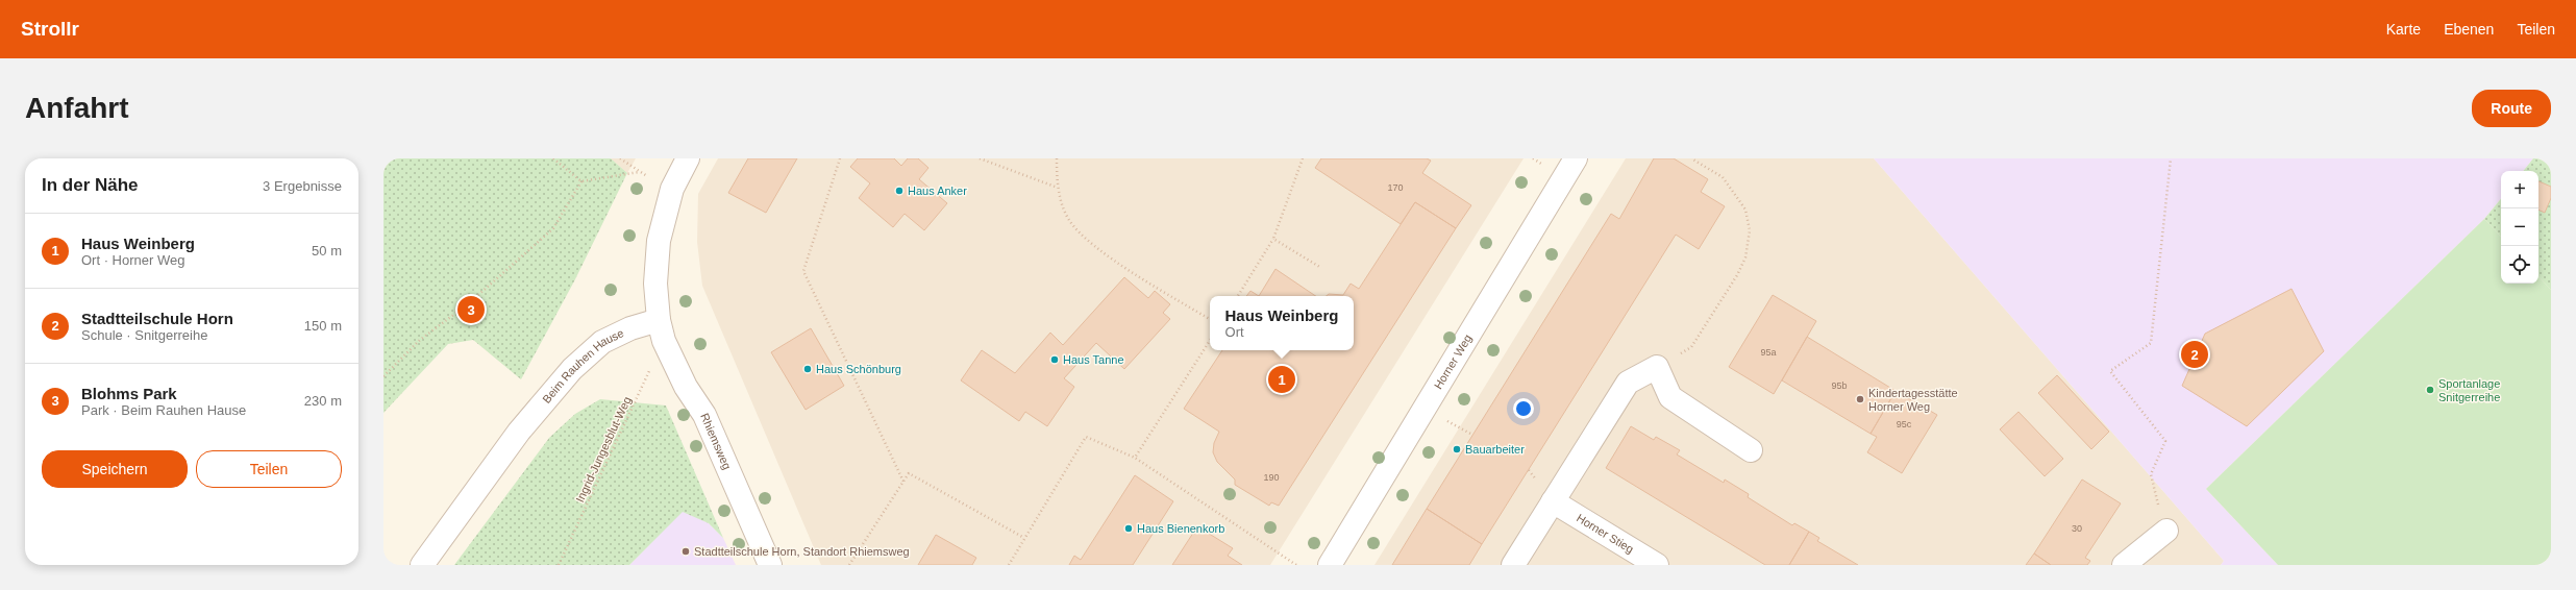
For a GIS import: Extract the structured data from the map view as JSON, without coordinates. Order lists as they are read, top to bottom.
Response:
{
  "streets": {
    "street": [
      "Horner Weg",
      "Beim Rauhen Hause",
      "Rhiemsweg",
      "Horner Stieg"
    ],
    "path": ["Ingrid-Jungesblut-Weg"]
  },
  "crossings": [
    ["Beim Rauhen Hause", "Rhiemsweg"],
    ["Beim Rauhen Hause", "Ingrid-Jungesblut-Weg"],
    ["Rhiemsweg", "Ingrid-Jungesblut-Weg"]
  ],
  "places": [
    "Haus Anker",
    "Haus Tanne",
    "Haus Schönburg",
    "Sportanlage Snitgerreihe",
    "Kindertagesstätte Horner Weg",
    "Bauarbeiter",
    "Haus Bienenkorb",
    "Stadtteilschule Horn, Standort Rhiemsweg"
  ],
  "house_numbers": [
    "170",
    "95a",
    "95b",
    "95c",
    "190",
    "30"
  ],
  "page": {
    "header": "Strollr",
    "nav": ["Karte", "Ebenen", "Teilen"],
    "buttons": [
      "Route",
      ["Speichern", "Teilen"]
    ],
    "title": "Anfahrt",
    "heading": ["In der Nähe", "3 Ergebnisse"],
    "map_buttons": ["+", "−"],
    "list": [
      {
        "mark": "1",
        "name": "Haus Weinberg",
        "note": "Ort · Horner Weg",
        "value": "50 m"
      },
      {
        "mark": "2",
        "name": "Stadtteilschule Horn",
        "note": "Schule · Snitgerreihe",
        "value": "150 m"
      },
      {
        "mark": "3",
        "name": "Blohms Park",
        "note": "Park · Beim Rauhen Hause",
        "value": "230 m"
      }
    ],
    "pins": ["3", "2", "1"],
    "popup": ["Haus Weinberg", "Ort"]
  }
}
